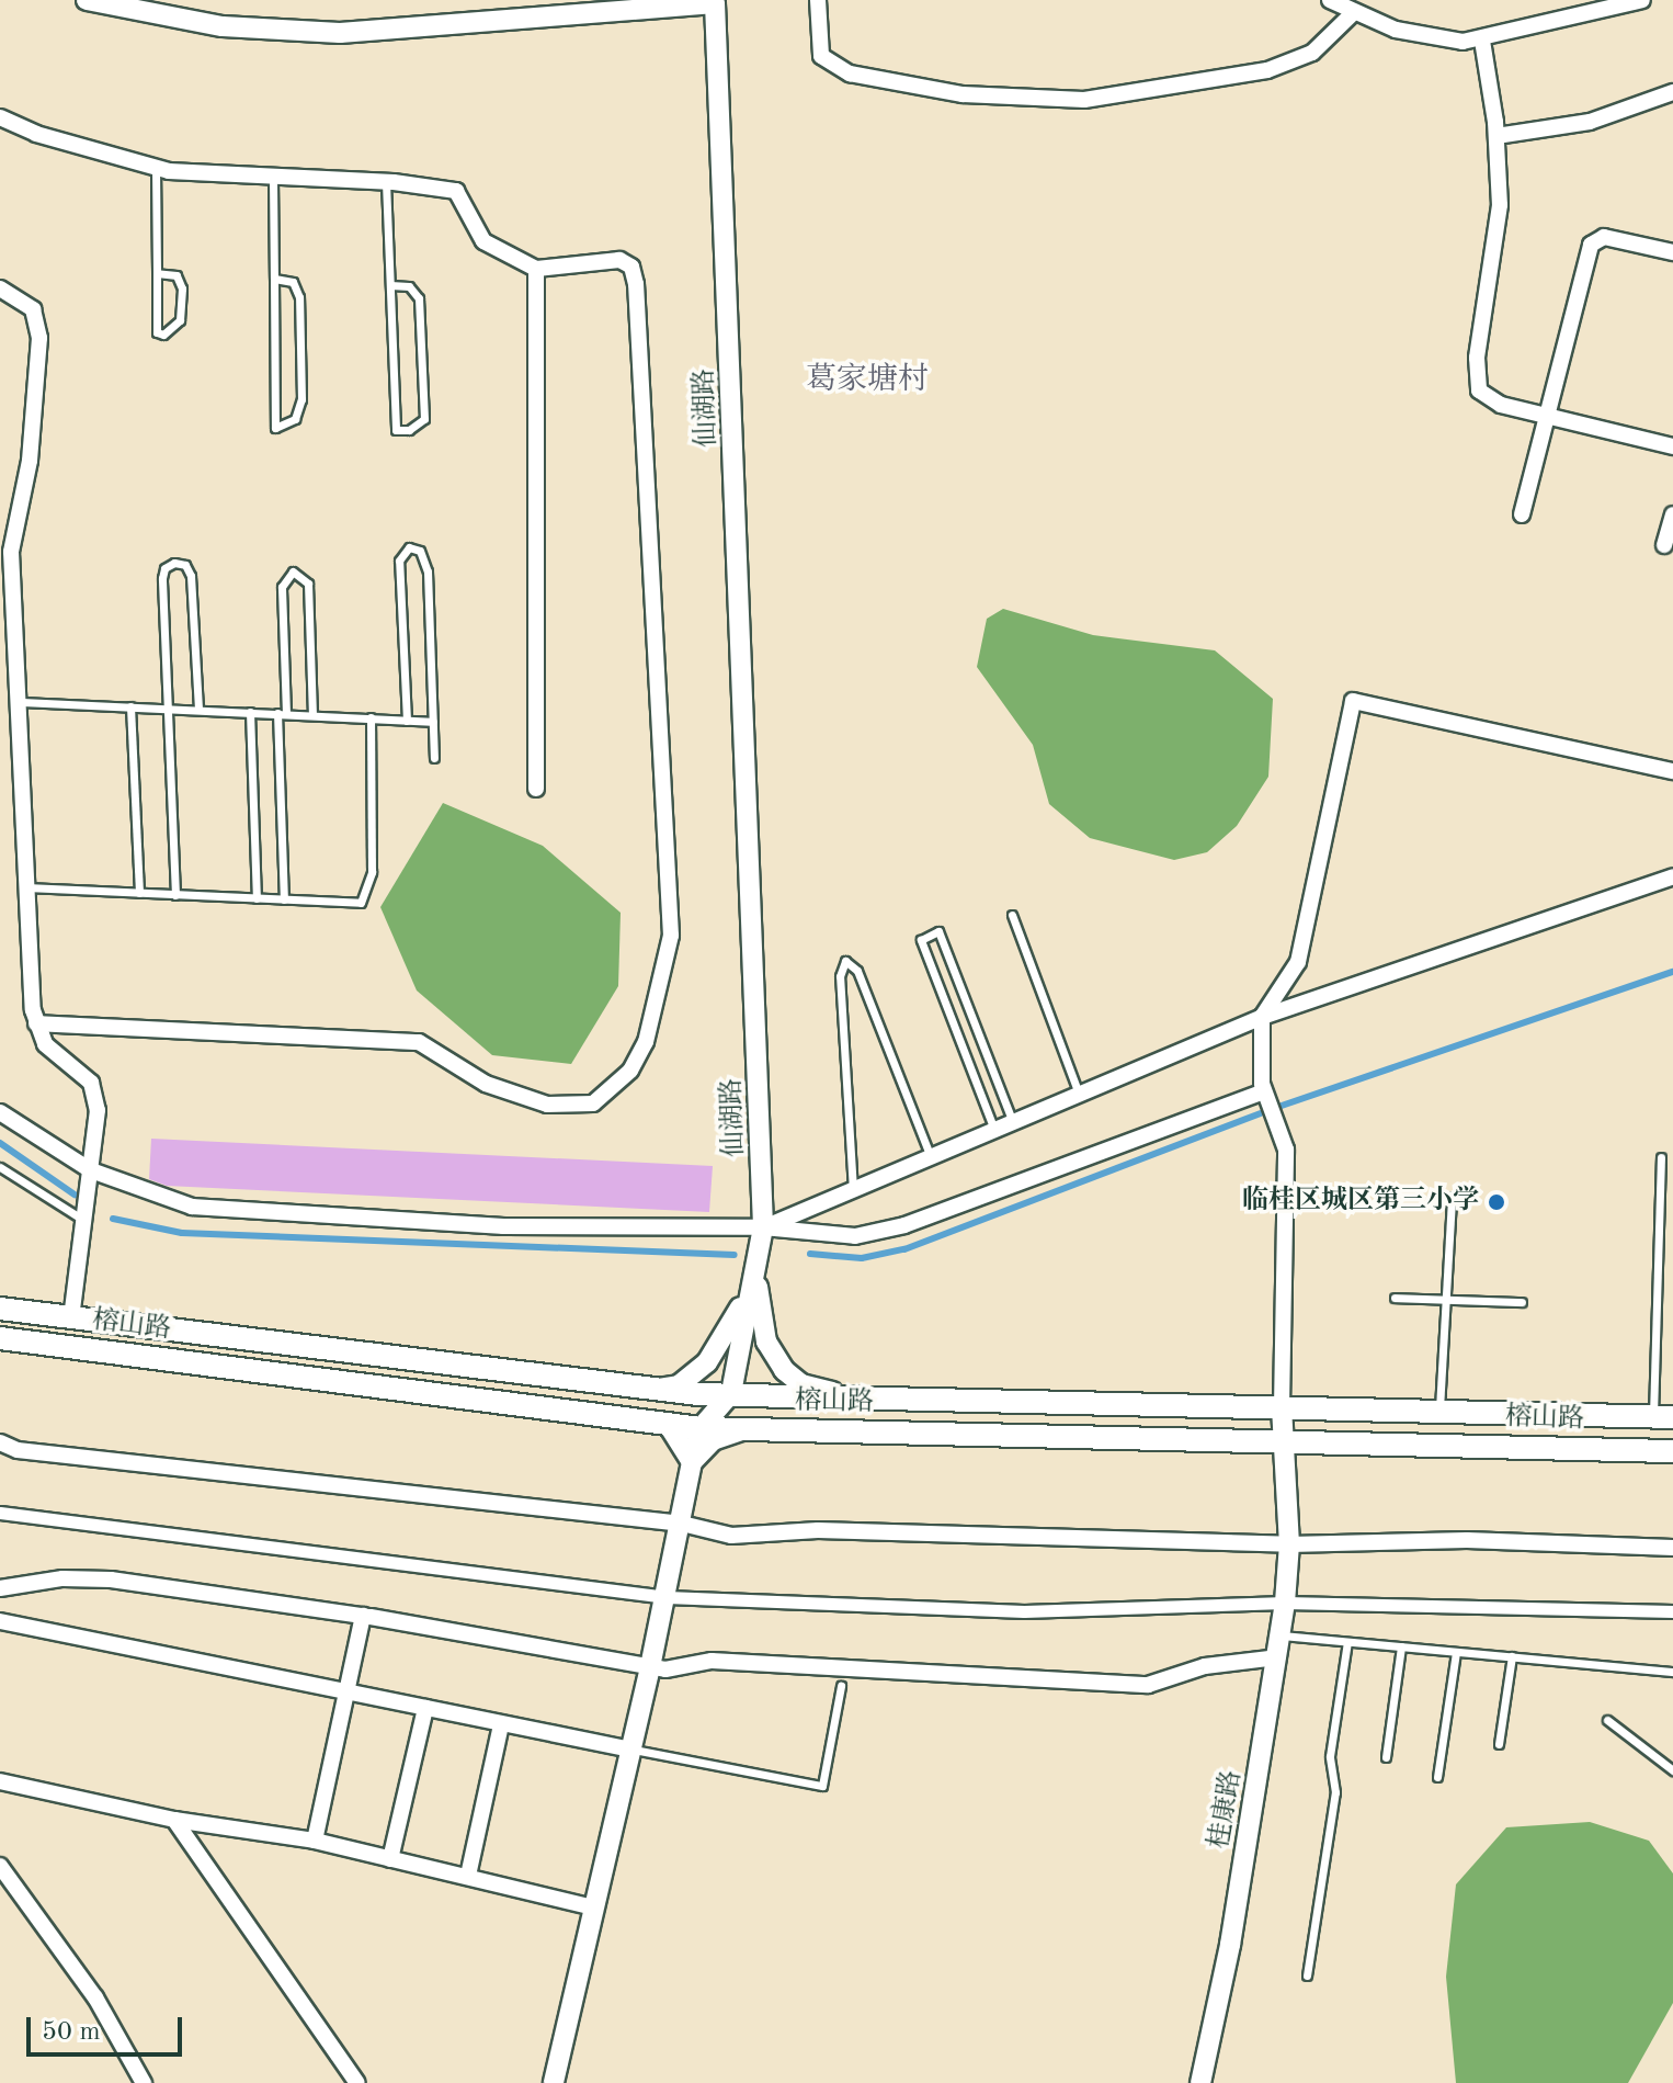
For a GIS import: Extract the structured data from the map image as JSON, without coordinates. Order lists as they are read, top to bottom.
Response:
{
  "streets": {
    "main road": ["榕山路"],
    "street": ["仙湖路", "桂康路"]
  },
  "crossings": [
    ["仙湖路", "榕山路"],
    ["榕山路", "桂康路"]
  ],
  "districts": ["葛家塘村"],
  "places": ["临桂区城区第三小学"],
  "scale_bar": "50 m"
}
